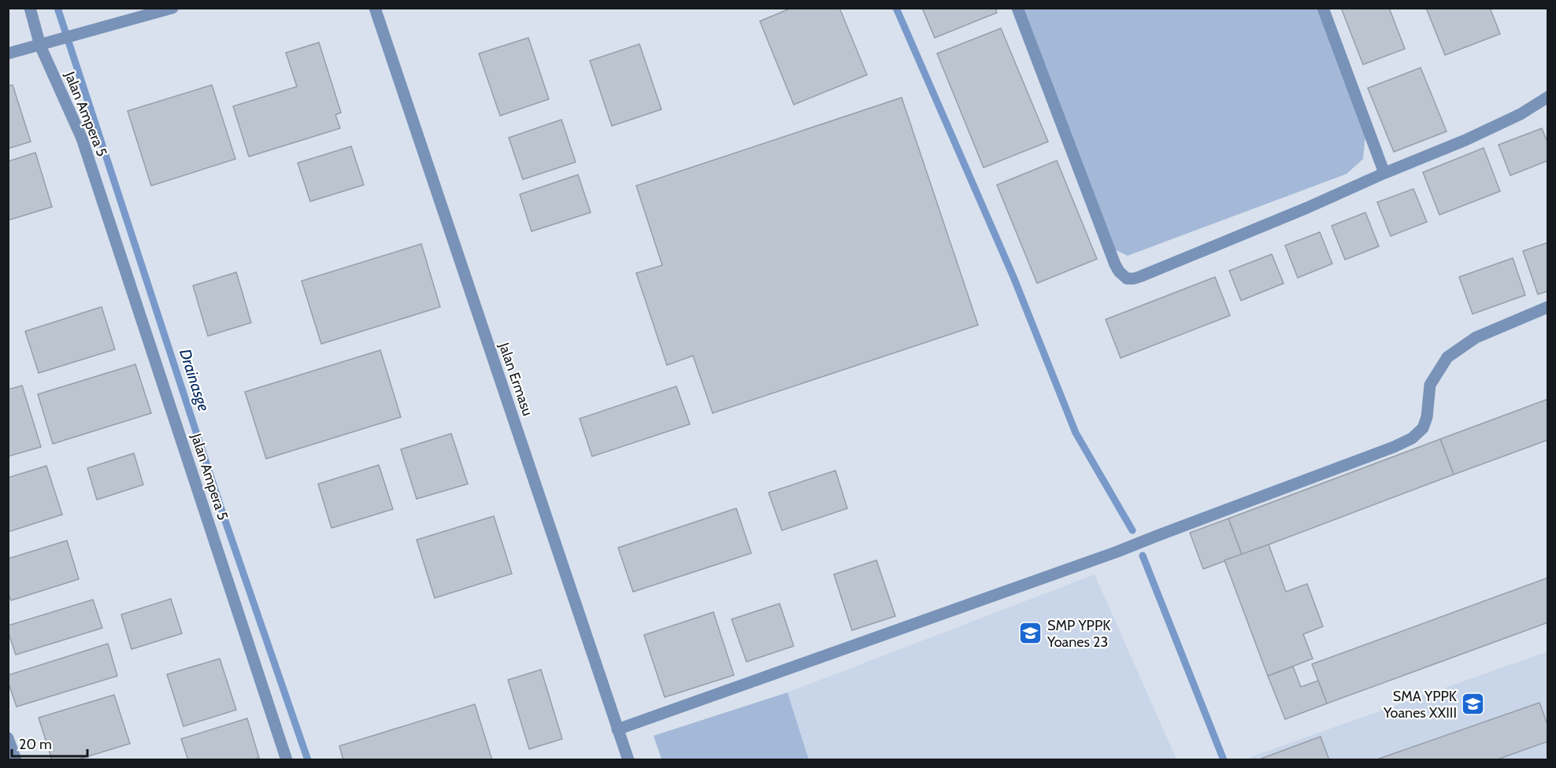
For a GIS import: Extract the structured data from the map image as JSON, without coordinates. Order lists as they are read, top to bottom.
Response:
{
  "streets": {
    "street": ["Jalan Ampera 5", "Jalan Ermasu"]
  },
  "water": ["Drainasge"],
  "places": {
    "school or university": ["SMP YPPK Yoanes 23", "SMA YPPK Yoanes XXIII"]
  },
  "scale_bar": "20 m"
}
